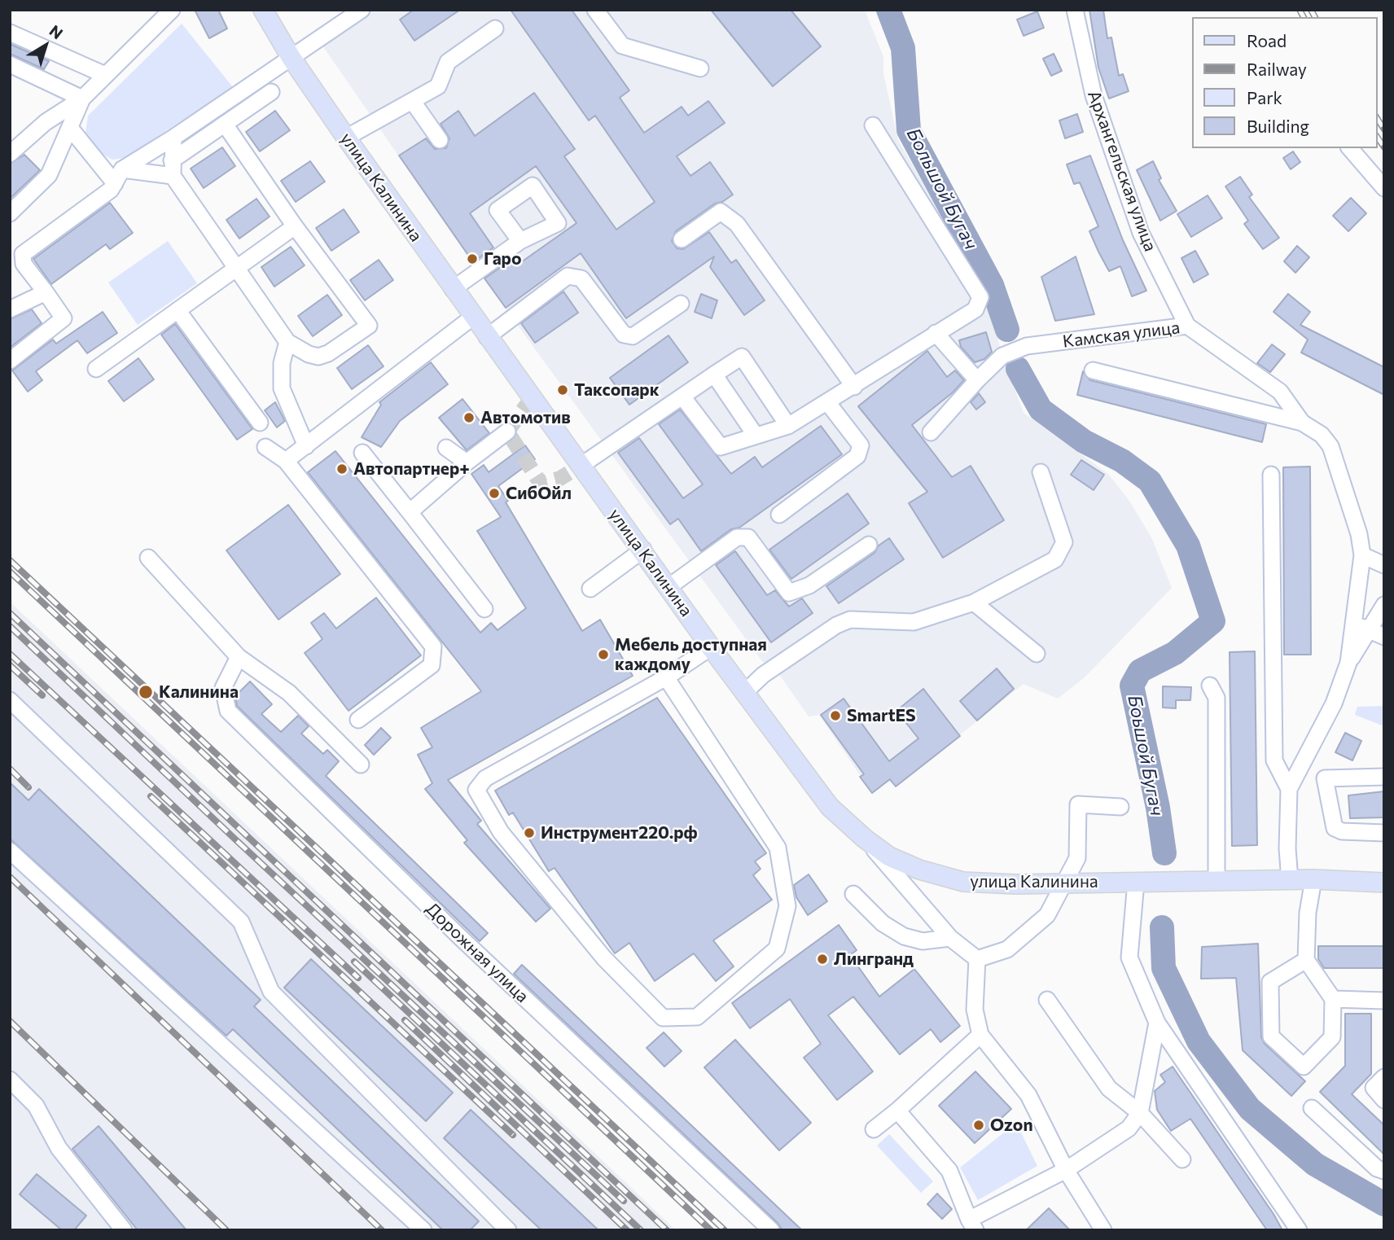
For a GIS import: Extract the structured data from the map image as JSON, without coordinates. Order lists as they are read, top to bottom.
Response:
{
  "streets": {
    "main road": ["улица Калинина"],
    "street": ["Архангельская улица", "Камская улица", "Дорожная улица"]
  },
  "crossings": [
    ["Архангельская улица", "Камская улица"],
    ["улица Калинина", "Камская улица"]
  ],
  "water": ["Большой Бугач", "Боьшой Бугач"],
  "places": [
    "Гаро",
    "Таксопарк",
    "Автомотив",
    "Автопартнер+",
    "СибОйл",
    "Мебель доступная каждому",
    "Калинина",
    "SmartES",
    "Инструмент220.рф",
    "Лингранд",
    "Ozon"
  ],
  "legend": [
    "Road",
    "Railway",
    "Park",
    "Building"
  ],
  "north": "top right"
}
